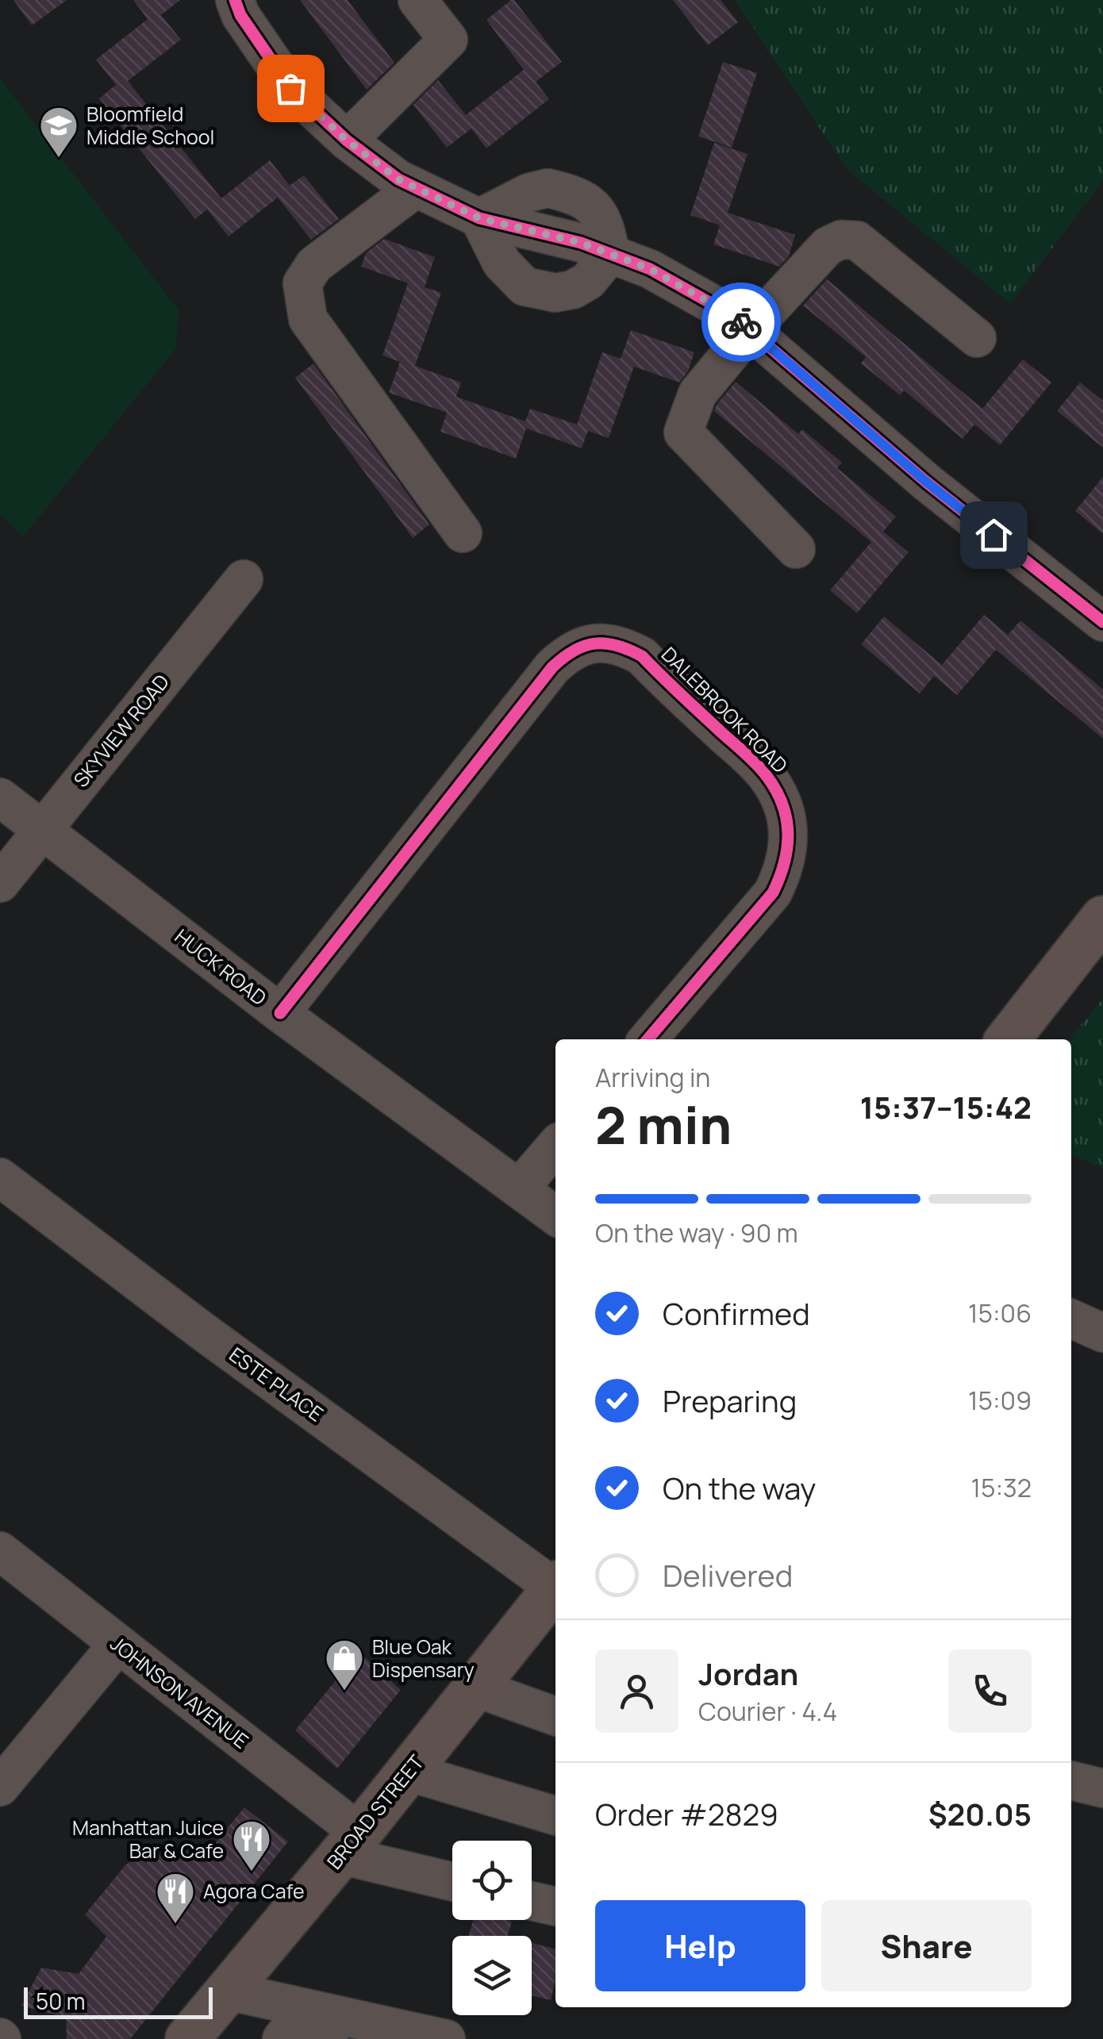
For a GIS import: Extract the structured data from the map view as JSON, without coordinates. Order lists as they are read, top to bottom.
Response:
{
  "streets": {
    "main road": ["BROAD STREET"],
    "street": [
      "DALEBROOK ROAD",
      "SKYVIEW ROAD",
      "HUCK ROAD",
      "ESTE PLACE",
      "JOHNSON AVENUE"
    ]
  },
  "crossings": [
    ["DALEBROOK ROAD", "HUCK ROAD"],
    ["SKYVIEW ROAD", "HUCK ROAD"],
    ["JOHNSON AVENUE", "BROAD STREET"]
  ],
  "places": {
    "school or university": ["Bloomfield Middle School"],
    "shop": ["Blue Oak Dispensary"],
    "restaurant": ["Manhattan Juice Bar & Cafe", "Agora Cafe"]
  },
  "scale_bar": "50 m",
  "page": {
    "heading": ["2 min", "Arriving in", "15:37–15:42"],
    "panel": [
      "Jordan",
      "Courier · 4.4",
      "Order #2829",
      "$20.05"
    ],
    "bar": "On the way · 90 m",
    "list": [
      ["Confirmed", "15:06"],
      ["Preparing", "15:09"],
      ["On the way", "15:32"],
      "Delivered"
    ],
    "buttons": ["Help", "Share"],
    "scale": "50 m"
  }
}
